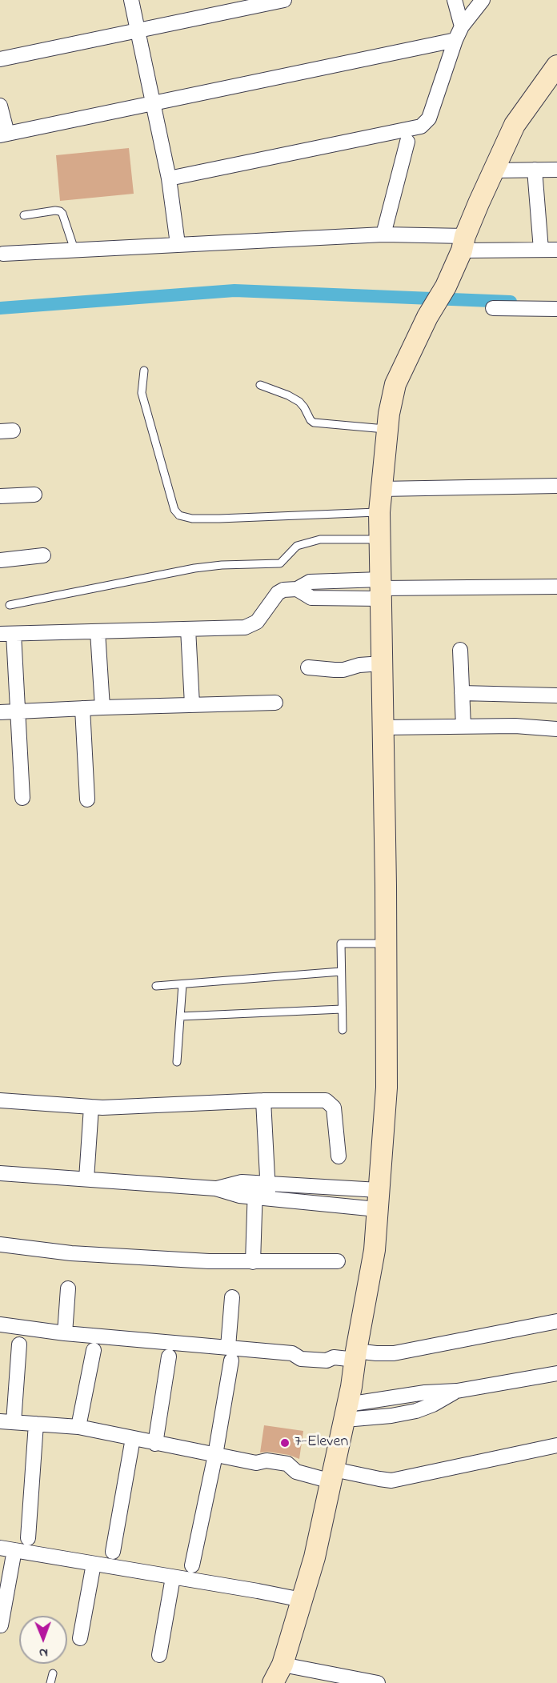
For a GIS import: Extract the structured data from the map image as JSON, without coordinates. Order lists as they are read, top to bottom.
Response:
{
  "places": ["7-Eleven"],
  "north": "bottom"
}
